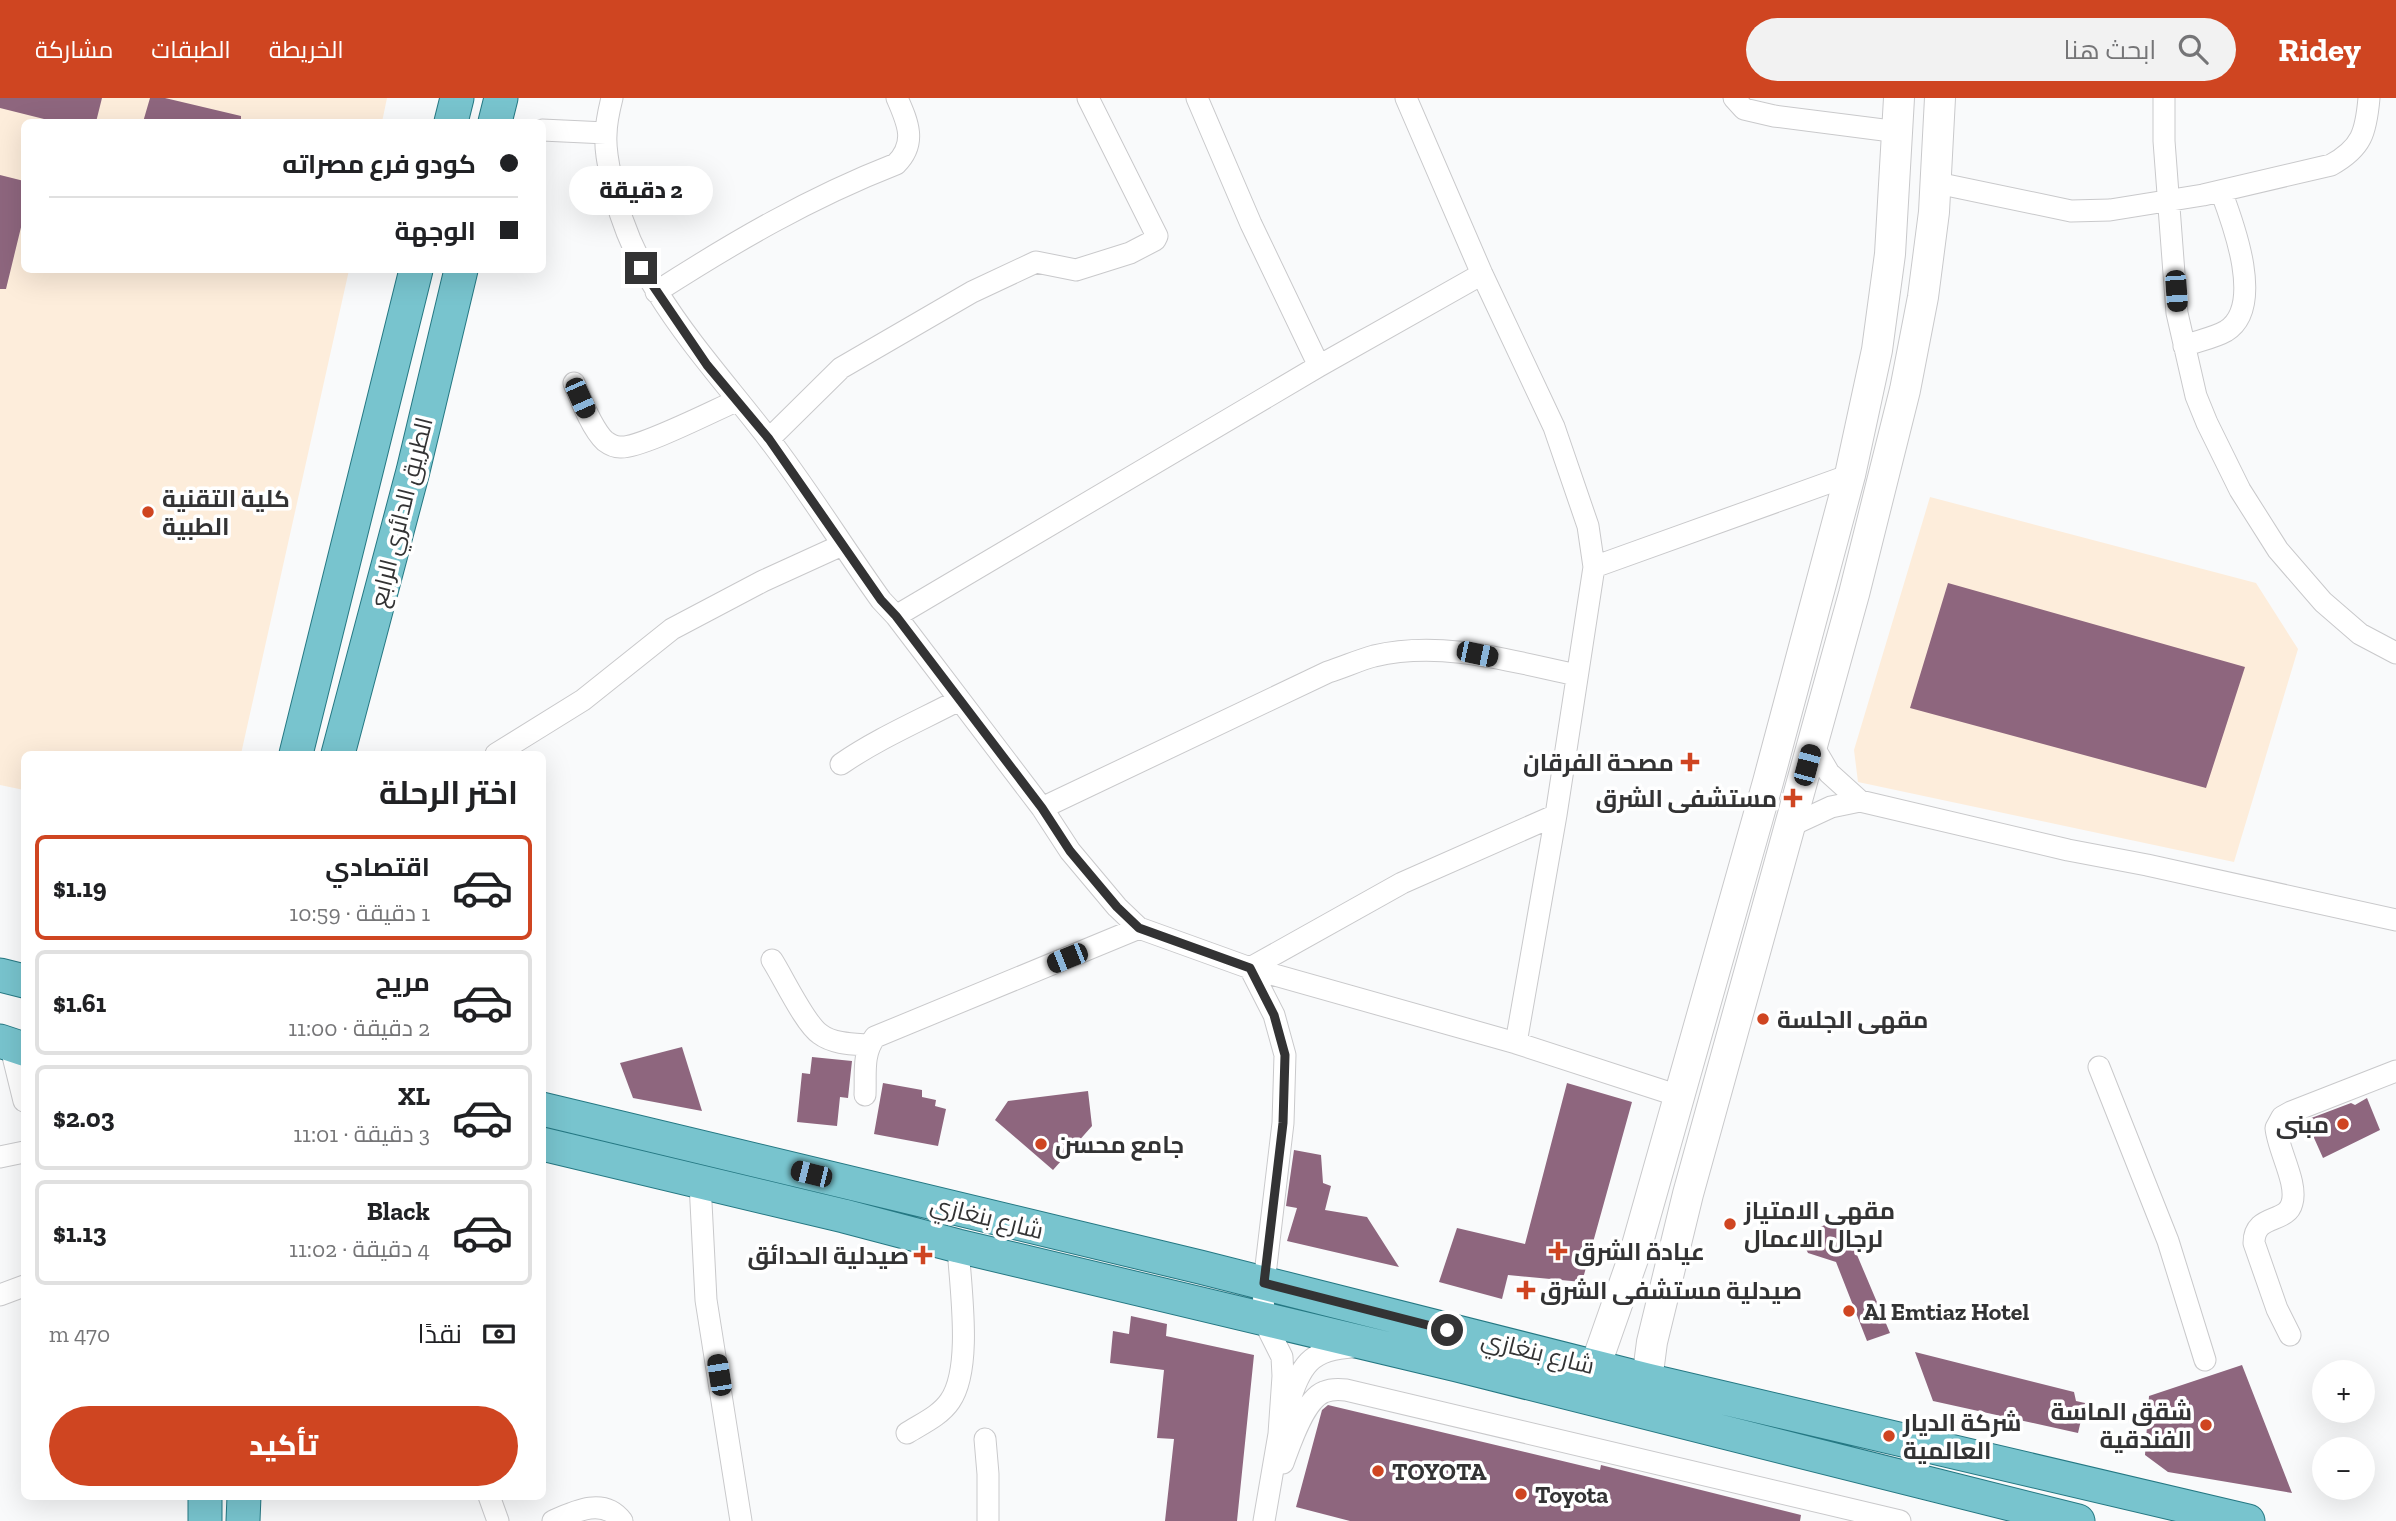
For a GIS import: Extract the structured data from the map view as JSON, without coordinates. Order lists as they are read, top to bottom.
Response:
{
  "streets": {
    "main road": ["الطريق الدائري الرابع", "شارع بنغازي"]
  },
  "places": {
    "other": [
      "كلية التقنية الطبية",
      "مقهى الجلسة",
      "مبنى",
      "جامع محسن",
      "مقهى الامتياز لرجال الاعمال",
      "Al Emtiaz Hotel",
      "شقق الماسة الفندقية",
      "شركة الديار العالمية",
      "TOYOTA",
      "Toyota"
    ],
    "health": [
      "مصحة الفرقان",
      "مستشفى الشرق",
      "عيادة الشرق",
      "صيدلية الحدائق",
      "صيدلية مستشفى الشرق"
    ]
  },
  "page": {
    "header": "Ridey",
    "search": "ابحث هنا",
    "nav": ["الخريطة", "الطبقات", "مشاركة"],
    "banner": ["كودو فرع مصراته", "الوجهة"],
    "bubble": "2 دقيقة",
    "heading": "اختر الرحلة",
    "list": [
      {
        "name": "اقتصادي",
        "note": "1 دقيقة · 10:59",
        "value": "$1.19"
      },
      {
        "name": "مريح",
        "note": "2 دقيقة · 11:00",
        "value": "$1.61"
      },
      {
        "name": "XL",
        "note": "3 دقيقة · 11:01",
        "value": "$2.03"
      },
      {
        "name": "Black",
        "note": "4 دقيقة · 11:02",
        "value": "$1.13"
      }
    ],
    "pay": ["نقدًا", "470 m"],
    "map_buttons": ["+", "−"],
    "buttons": "تأكيد"
  }
}
